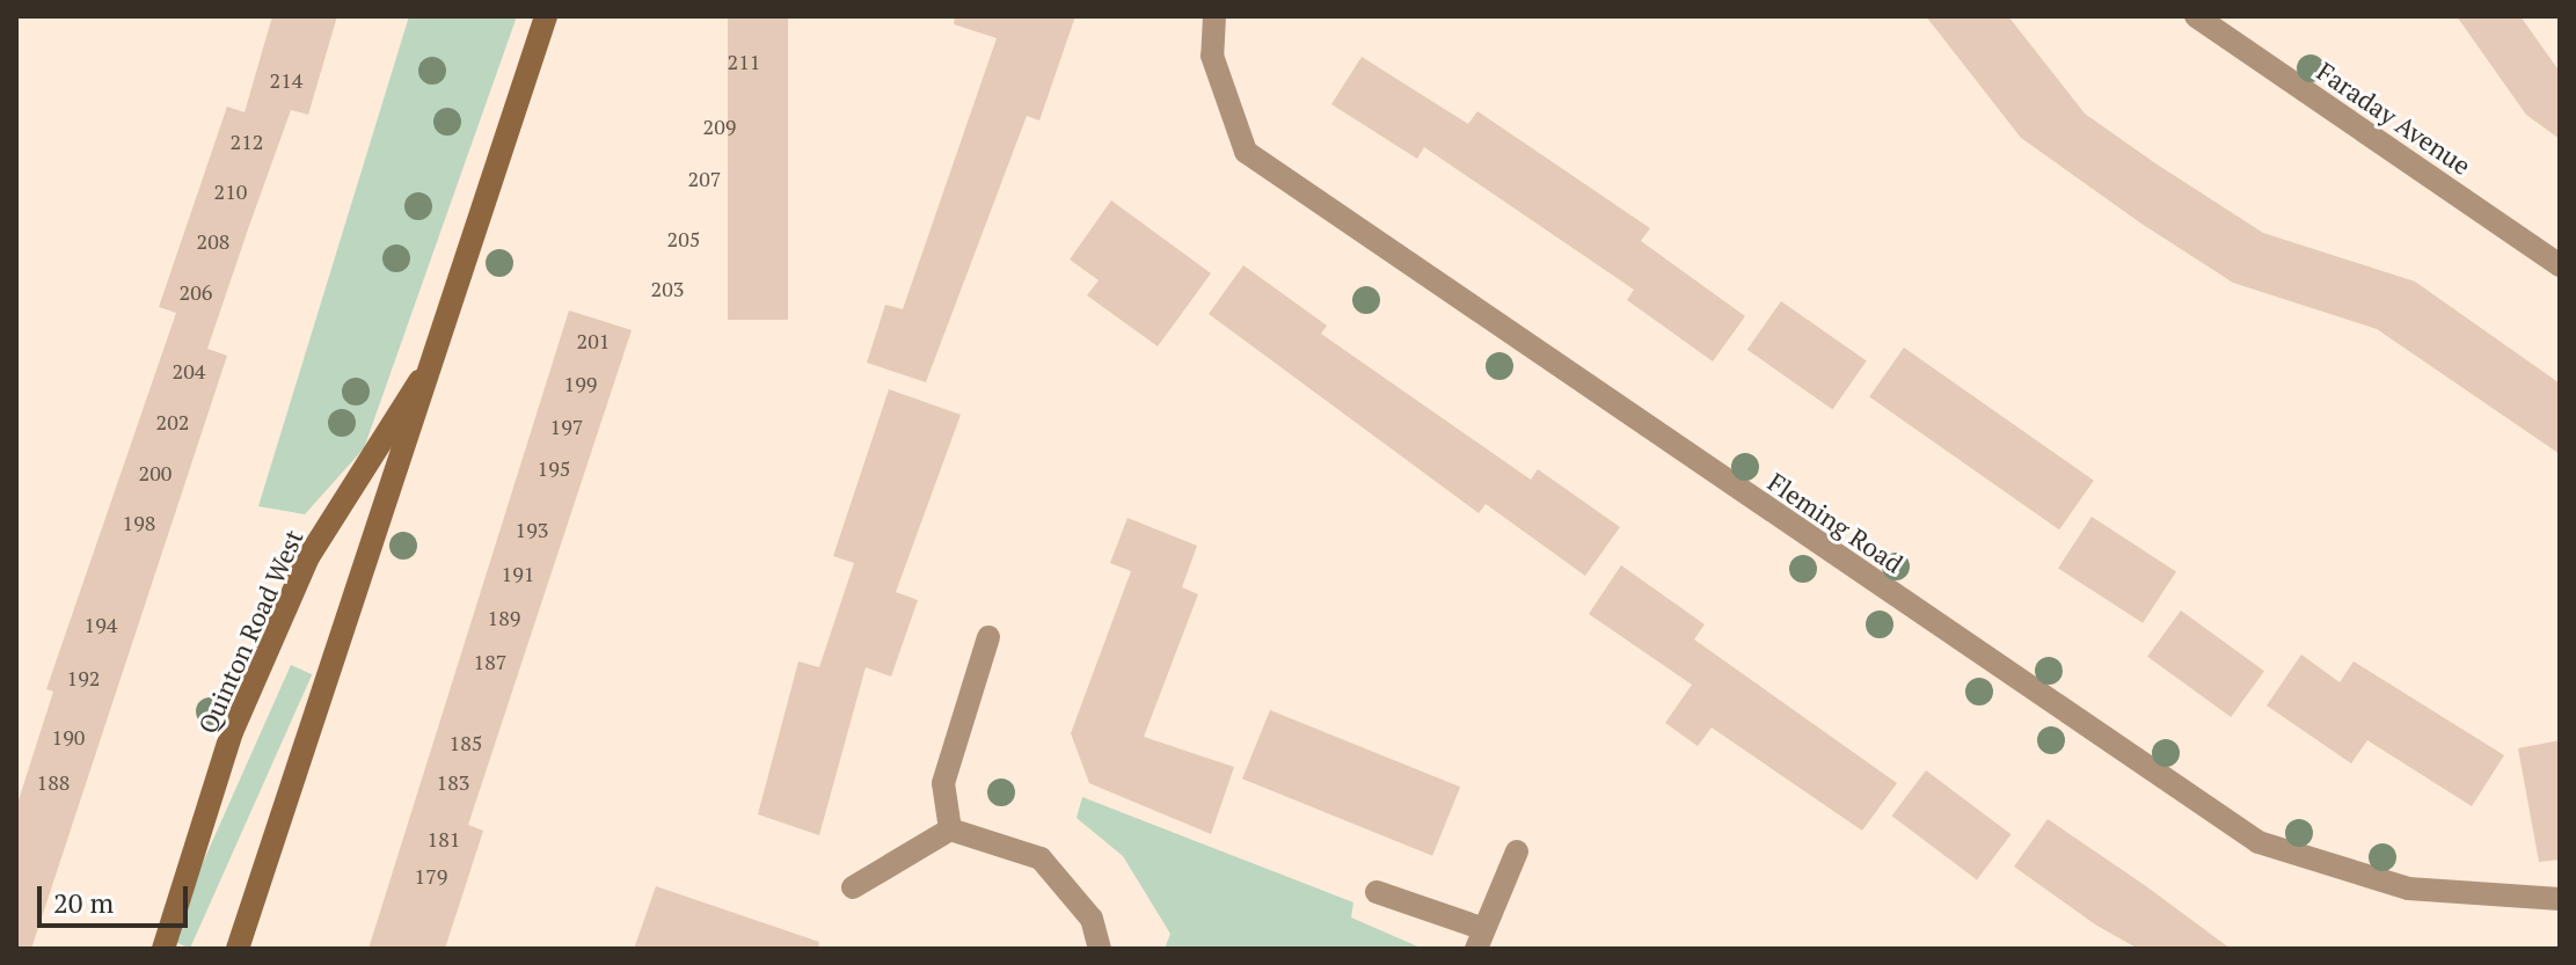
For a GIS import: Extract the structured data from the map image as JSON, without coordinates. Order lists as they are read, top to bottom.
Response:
{
  "streets": {
    "street": ["Faraday Avenue", "Fleming Road", "Quinton Road West"]
  },
  "house_numbers": [
    "211",
    "214",
    "209",
    "212",
    "207",
    "210",
    "205",
    "208",
    "203",
    "206",
    "201",
    "204",
    "199",
    "202",
    "197",
    "195",
    "200",
    "198",
    "193",
    "191",
    "189",
    "194",
    "187",
    "192",
    "190",
    "185",
    "188",
    "183",
    "181",
    "179"
  ],
  "scale_bar": "20 m"
}
